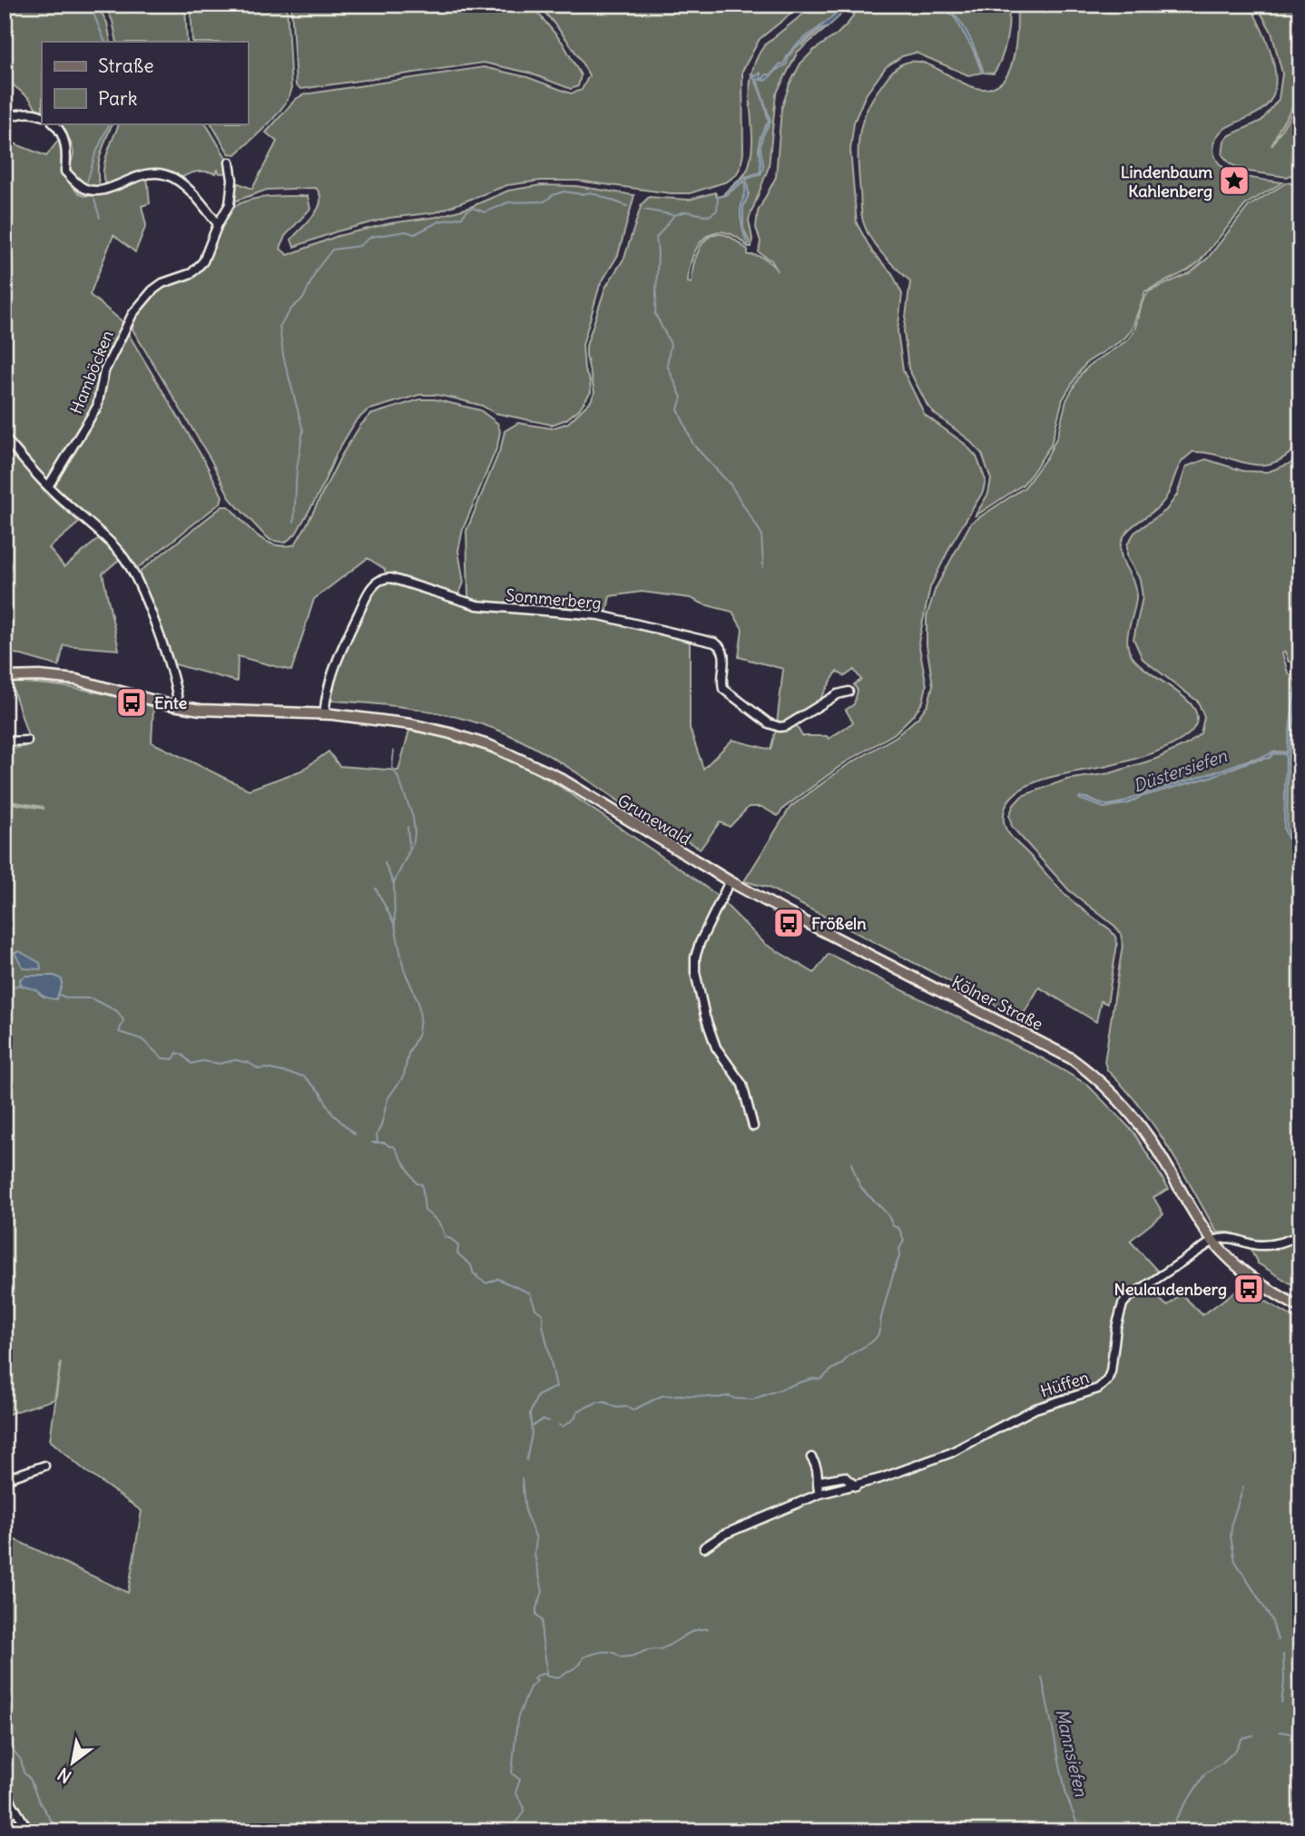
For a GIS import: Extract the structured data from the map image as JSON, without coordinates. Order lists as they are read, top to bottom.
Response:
{
  "streets": {
    "main road": ["Grunewald", "Kölner Straße"],
    "street": ["Hamböcken", "Sommerberg", "Hüffen"]
  },
  "crossings": [
    ["Sommerberg", "Grunewald"],
    ["Grunewald", "Kölner Straße"],
    ["Kölner Straße", "Hüffen"]
  ],
  "water": ["Düstersiefen", "Mannsiefen"],
  "places": {
    "place": ["Lindenbaum Kahlenberg"],
    "bus stop": ["Ente", "Frößeln", "Neulaudenberg"]
  },
  "legend": ["Straße", "Park"],
  "north": "bottom left"
}
